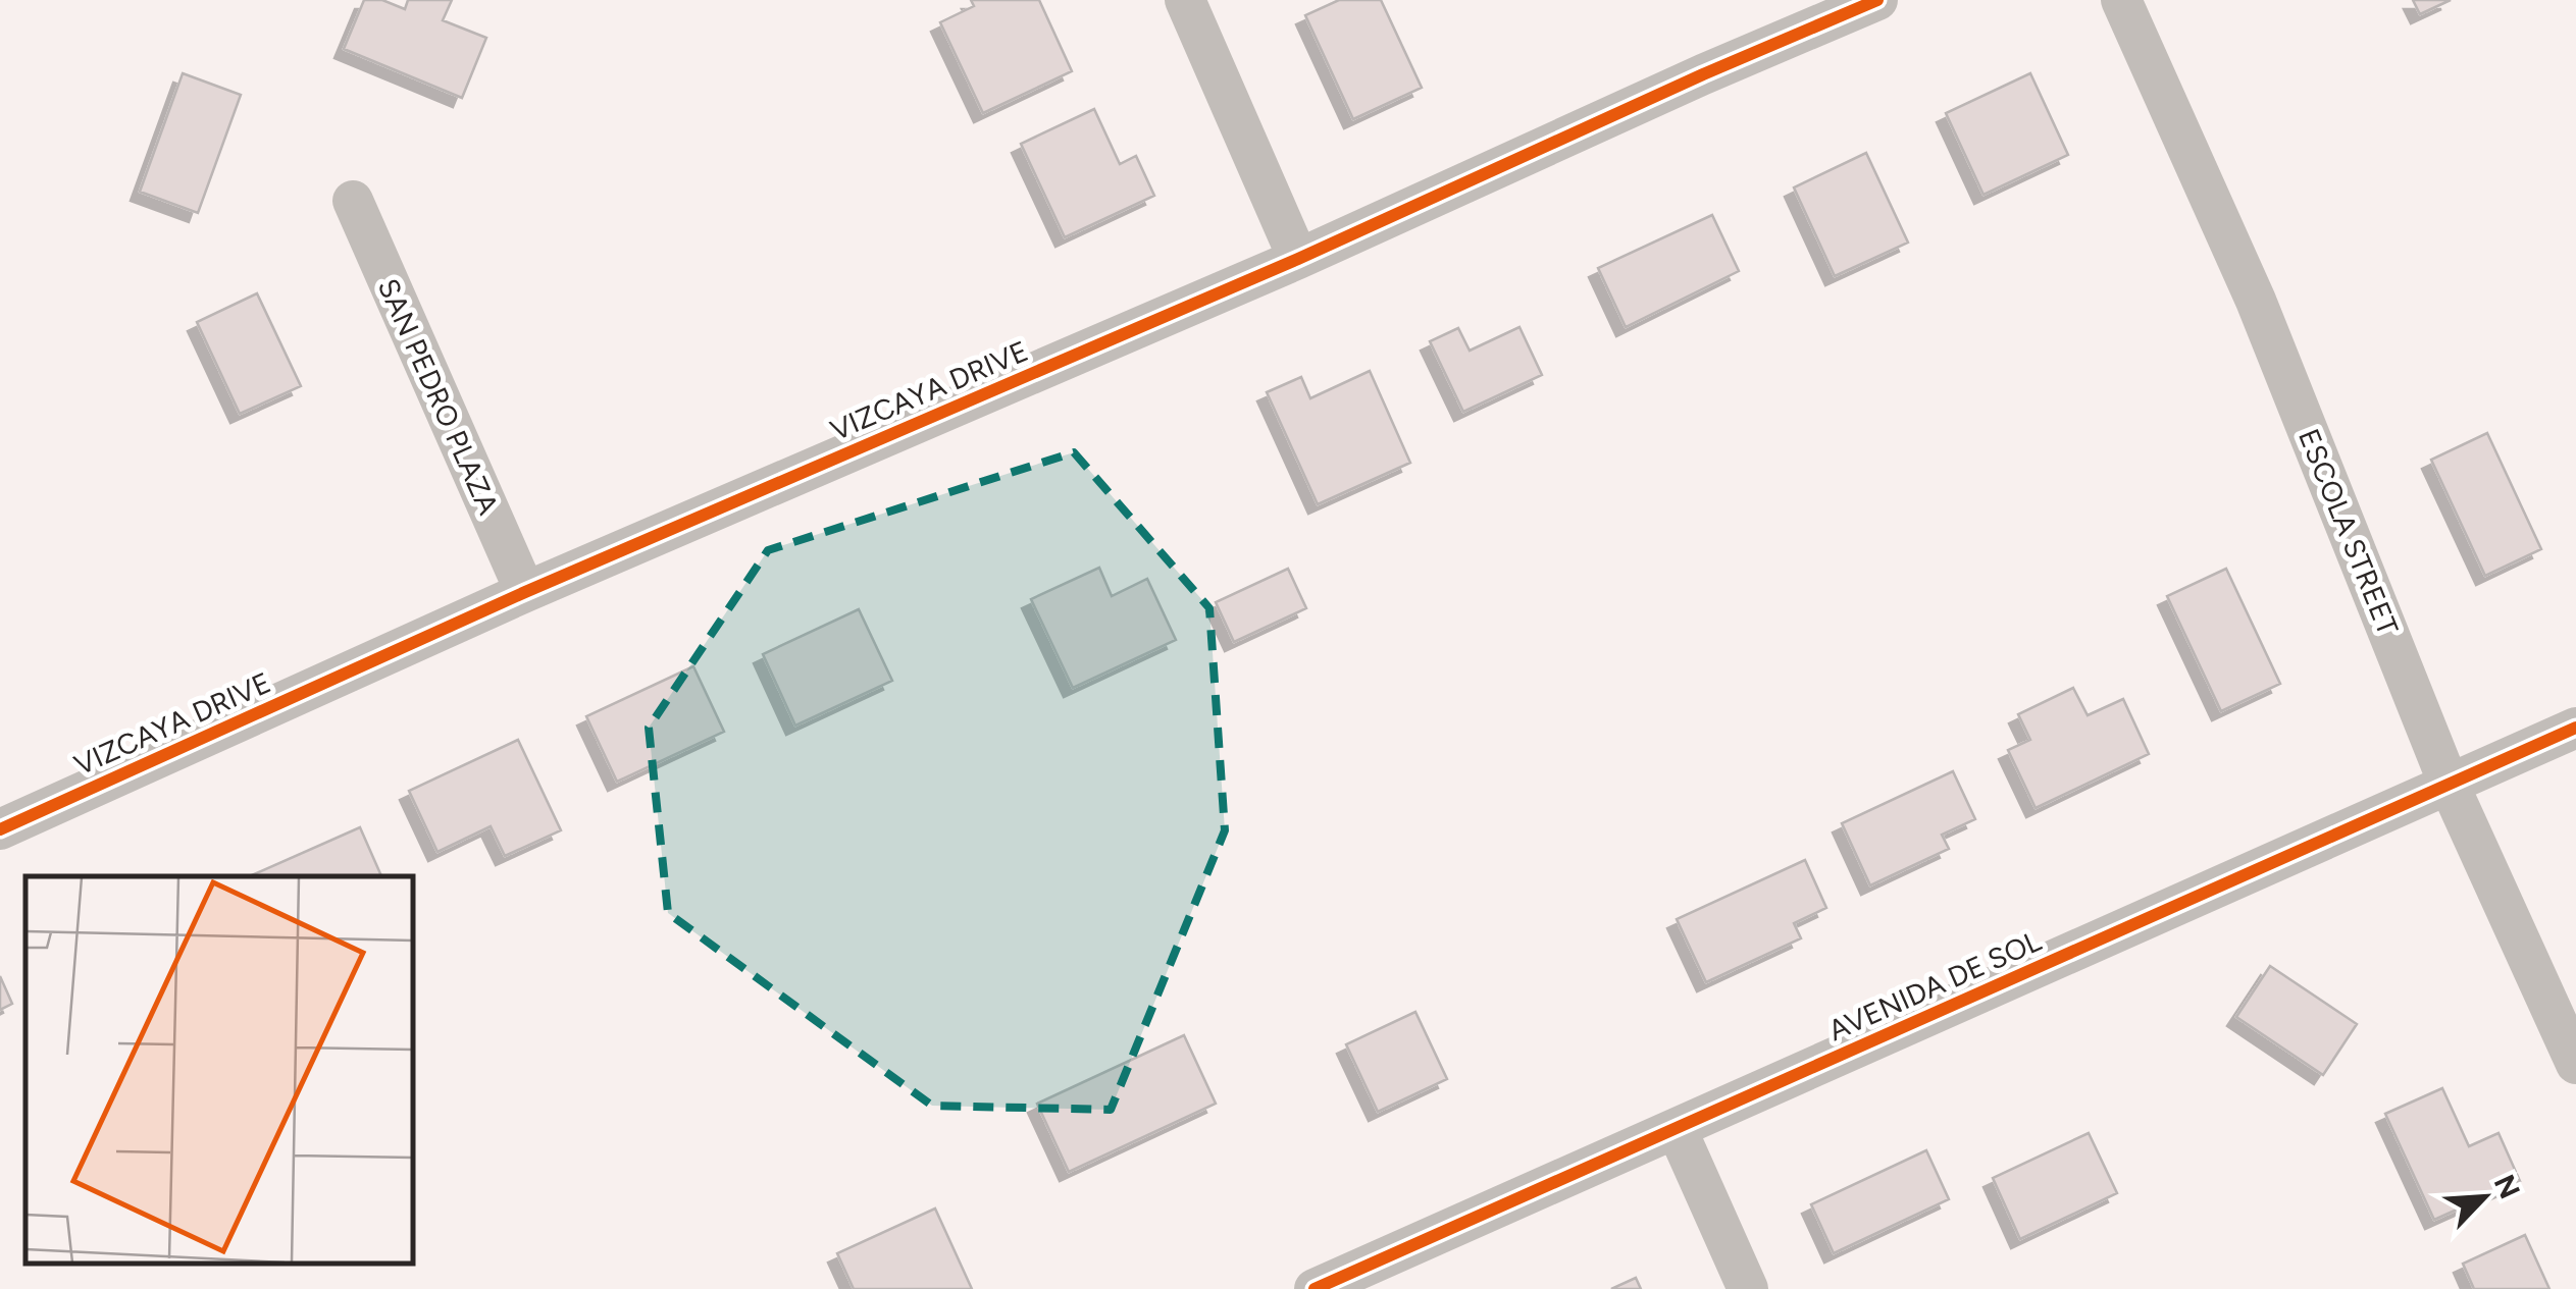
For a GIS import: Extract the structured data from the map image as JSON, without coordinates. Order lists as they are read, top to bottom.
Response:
{
  "streets": {
    "street": [
      "VIZCAYA DRIVE",
      "SAN PEDRO PLAZA",
      "ESCOLA STREET",
      "AVENIDA DE SOL"
    ]
  },
  "crossings": [
    ["VIZCAYA DRIVE", "SAN PEDRO PLAZA"],
    ["ESCOLA STREET", "AVENIDA DE SOL"]
  ],
  "north": "top right"
}
